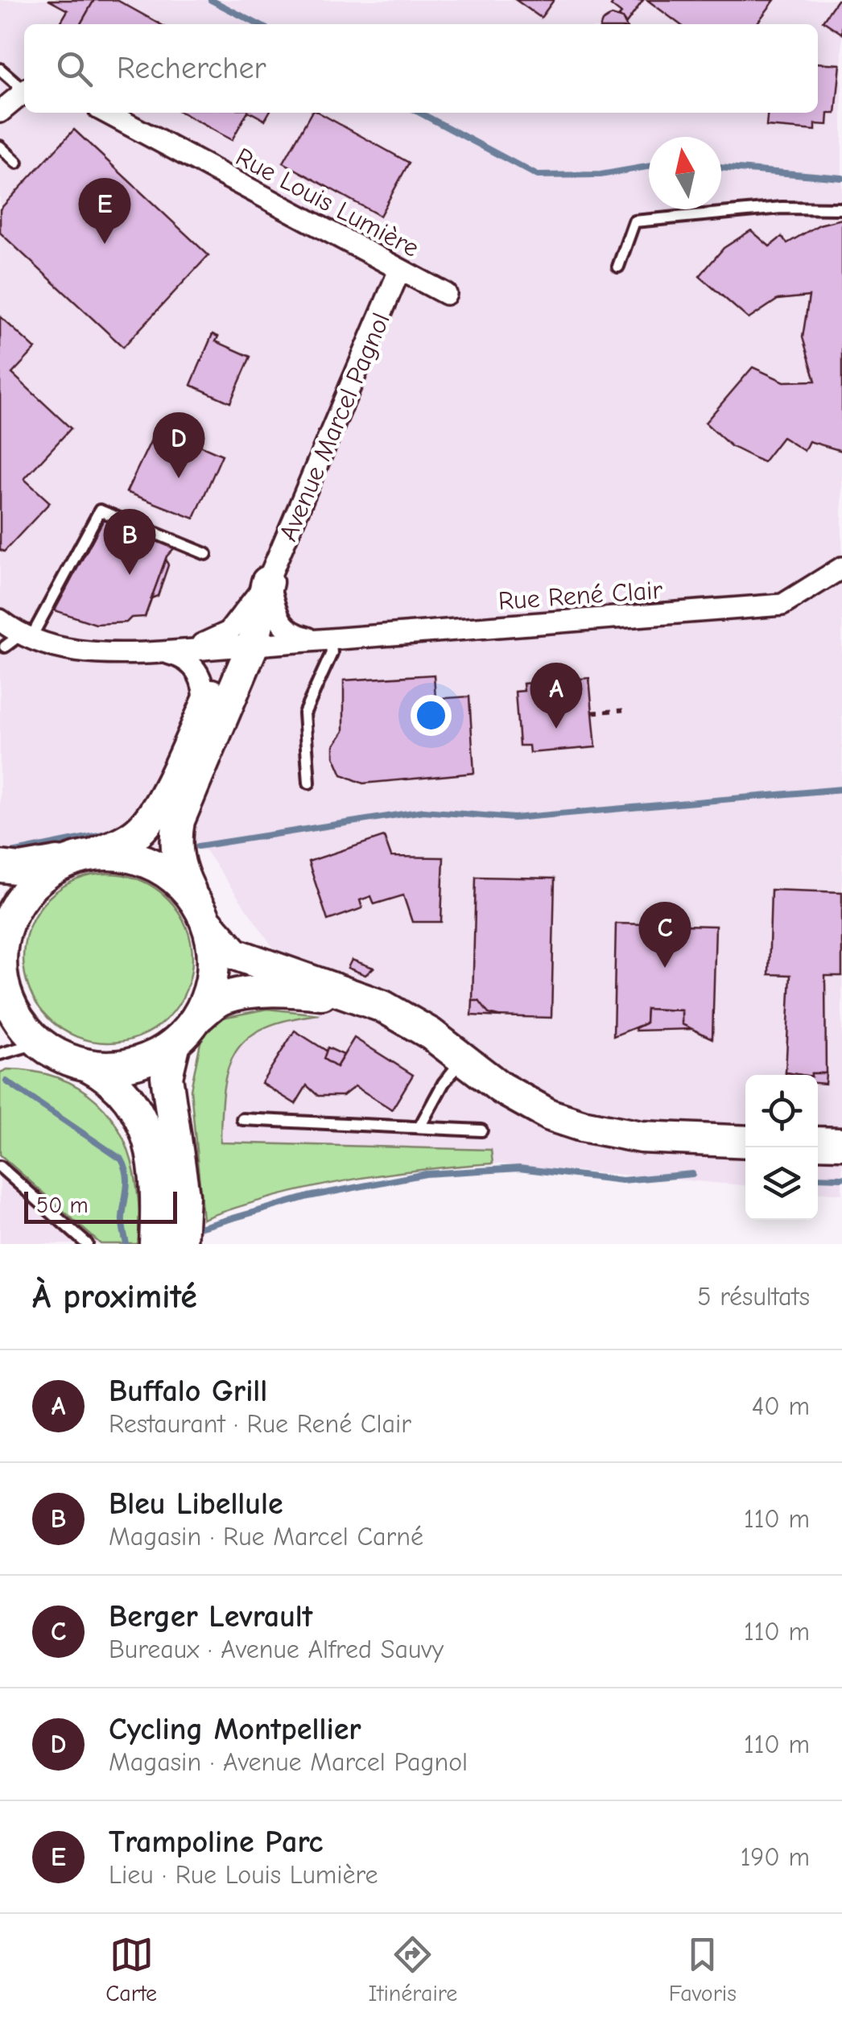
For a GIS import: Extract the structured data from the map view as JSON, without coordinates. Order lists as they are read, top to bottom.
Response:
{
  "streets": {
    "street": ["Rue Louis Lumière", "Avenue Marcel Pagnol", "Rue René Clair"]
  },
  "crossings": [
    ["Rue Louis Lumière", "Avenue Marcel Pagnol"],
    ["Avenue Marcel Pagnol", "Rue René Clair"]
  ],
  "scale_bar": "50 m",
  "north": "top",
  "page": {
    "search": "Rechercher",
    "pins": [
      "E",
      "D",
      "B",
      "A",
      "C"
    ],
    "scale": "50 m",
    "heading": ["À proximité", "5 résultats"],
    "list": [
      {
        "mark": "A",
        "name": "Buffalo Grill",
        "note": "Restaurant · Rue René Clair",
        "value": "40 m"
      },
      {
        "mark": "B",
        "name": "Bleu Libellule",
        "note": "Magasin · Rue Marcel Carné",
        "value": "110 m"
      },
      {
        "mark": "C",
        "name": "Berger Levrault",
        "note": "Bureaux · Avenue Alfred Sauvy",
        "value": "110 m"
      },
      {
        "mark": "D",
        "name": "Cycling Montpellier",
        "note": "Magasin · Avenue Marcel Pagnol",
        "value": "110 m"
      },
      {
        "mark": "E",
        "name": "Trampoline Parc",
        "note": "Lieu · Rue Louis Lumière",
        "value": "190 m"
      }
    ],
    "nav": ["Carte", "Itinéraire", "Favoris"]
  }
}
